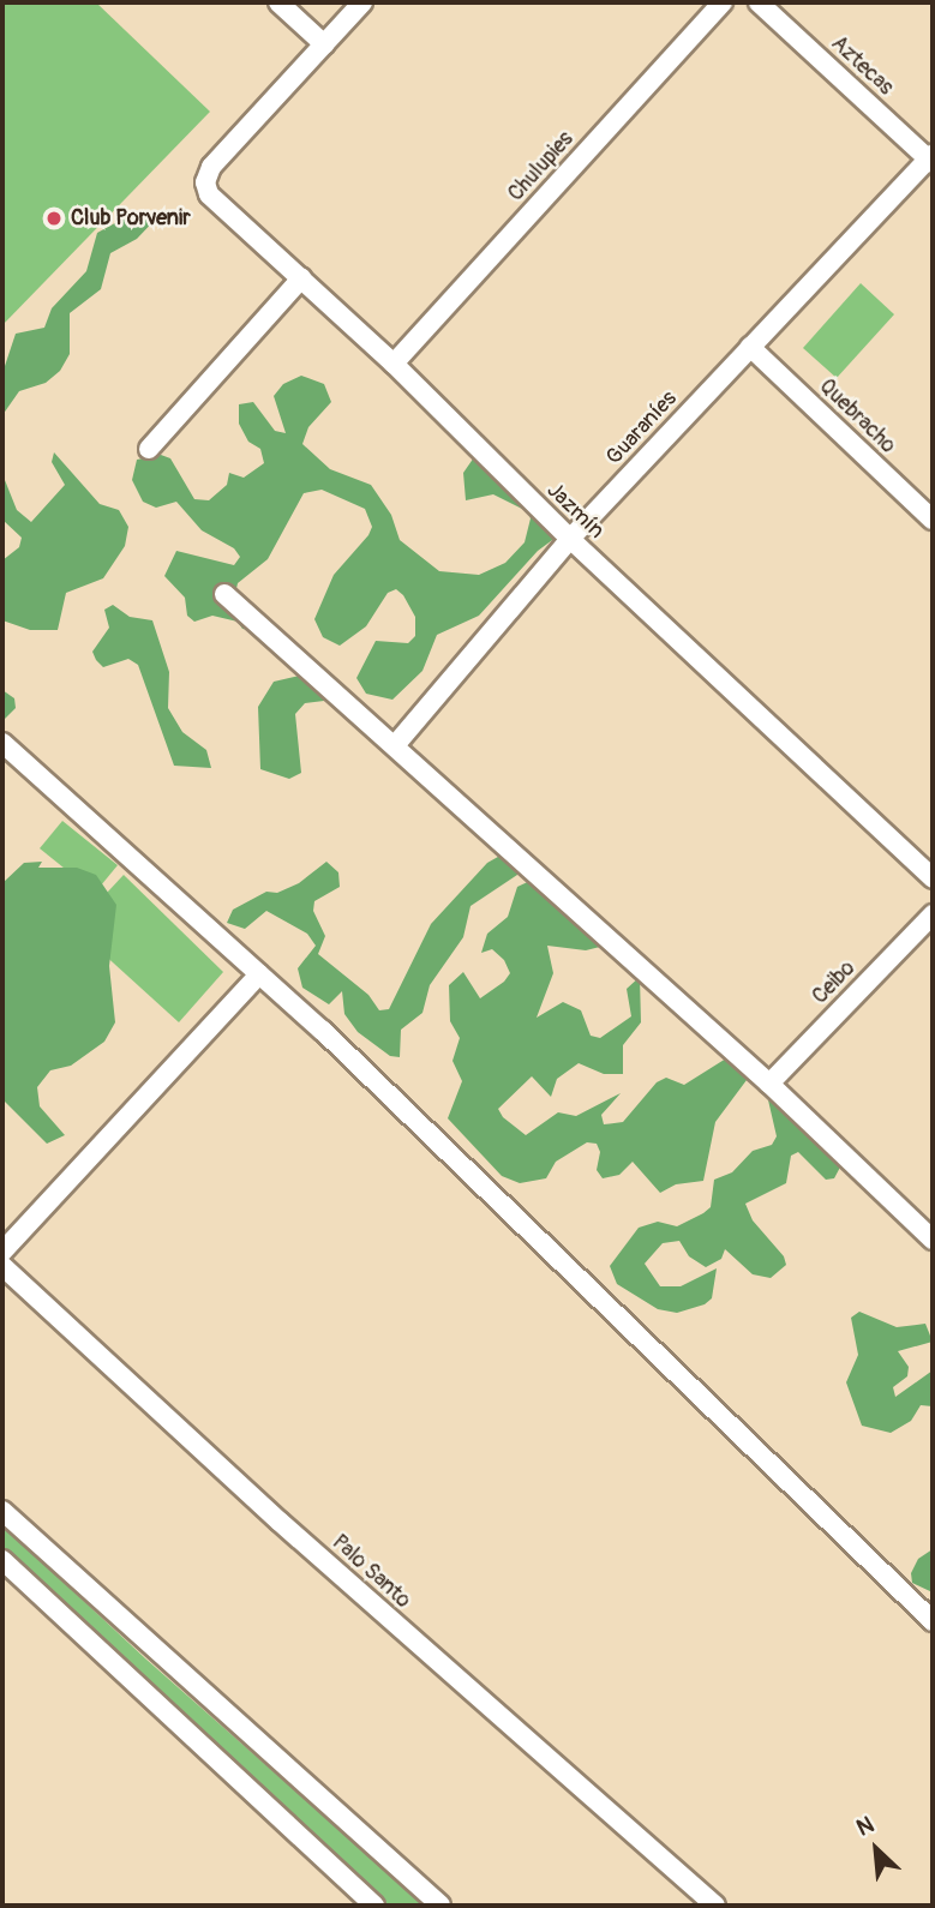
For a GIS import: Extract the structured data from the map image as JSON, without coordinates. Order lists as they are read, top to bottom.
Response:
{
  "streets": {
    "street": [
      "Aztecas",
      "Chulupies",
      "Quebracho",
      "Guaraníes",
      "Jazmín",
      "Ceibo",
      "Palo Santo"
    ]
  },
  "crossings": [
    ["Aztecas", "Guaraníes"],
    ["Chulupies", "Jazmín"],
    ["Quebracho", "Guaraníes"],
    ["Guaraníes", "Jazmín"]
  ],
  "places": ["Club Porvenir"],
  "north": "top left"
}
